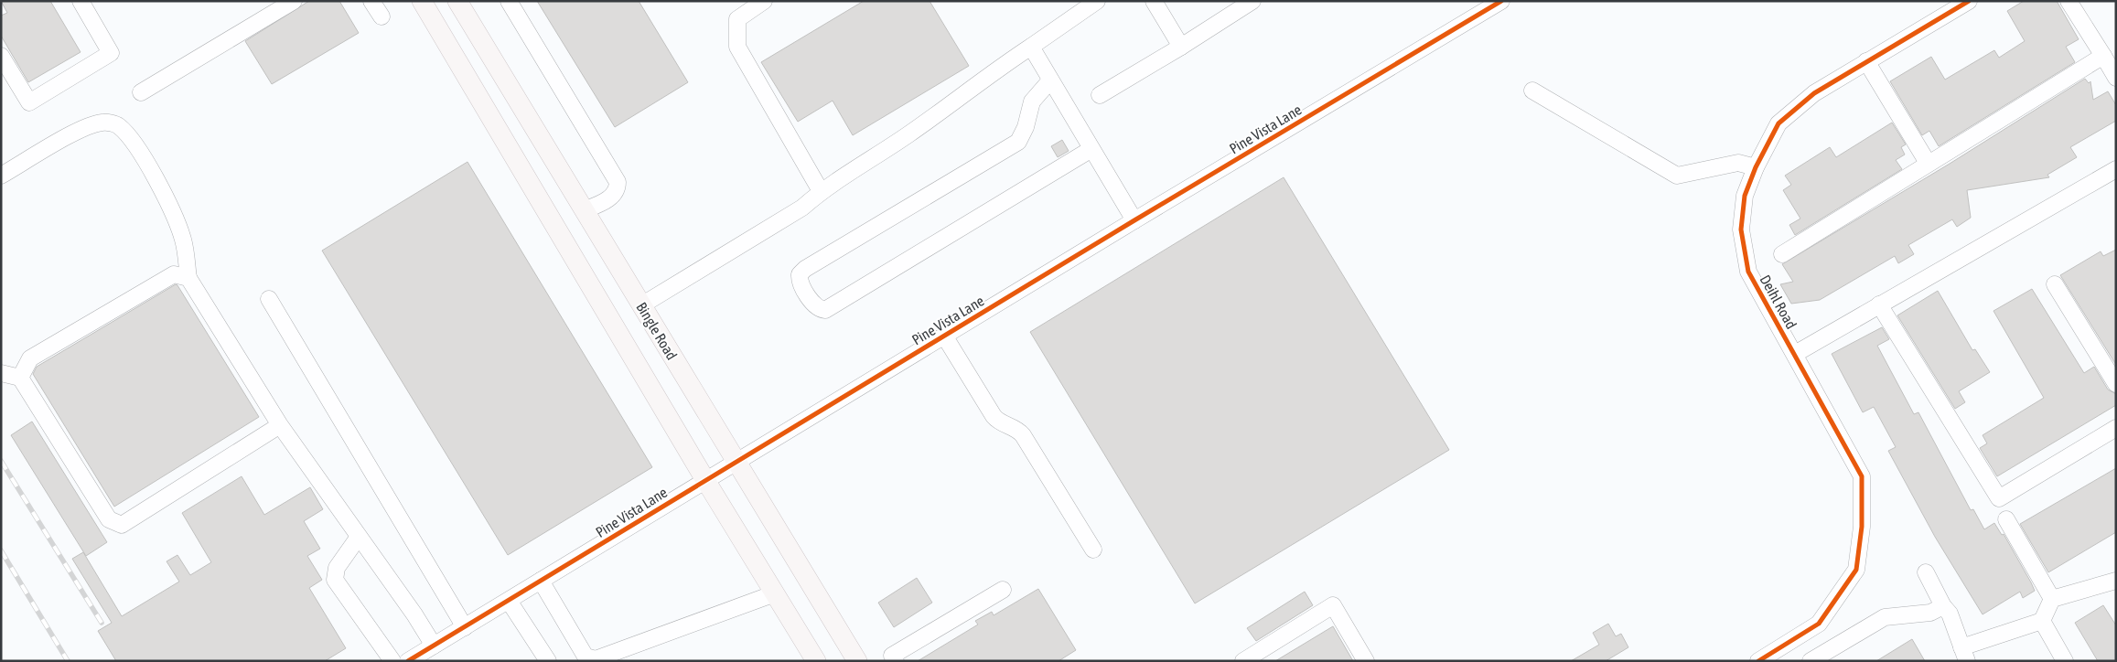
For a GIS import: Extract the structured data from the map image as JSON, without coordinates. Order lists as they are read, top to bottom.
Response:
{
  "streets": {
    "main road": ["Bingle Road"],
    "street": ["Pine Vista Lane", "Deihl Road"]
  },
  "crossings": [
    ["Pine Vista Lane", "Bingle Road"]
  ]
}
